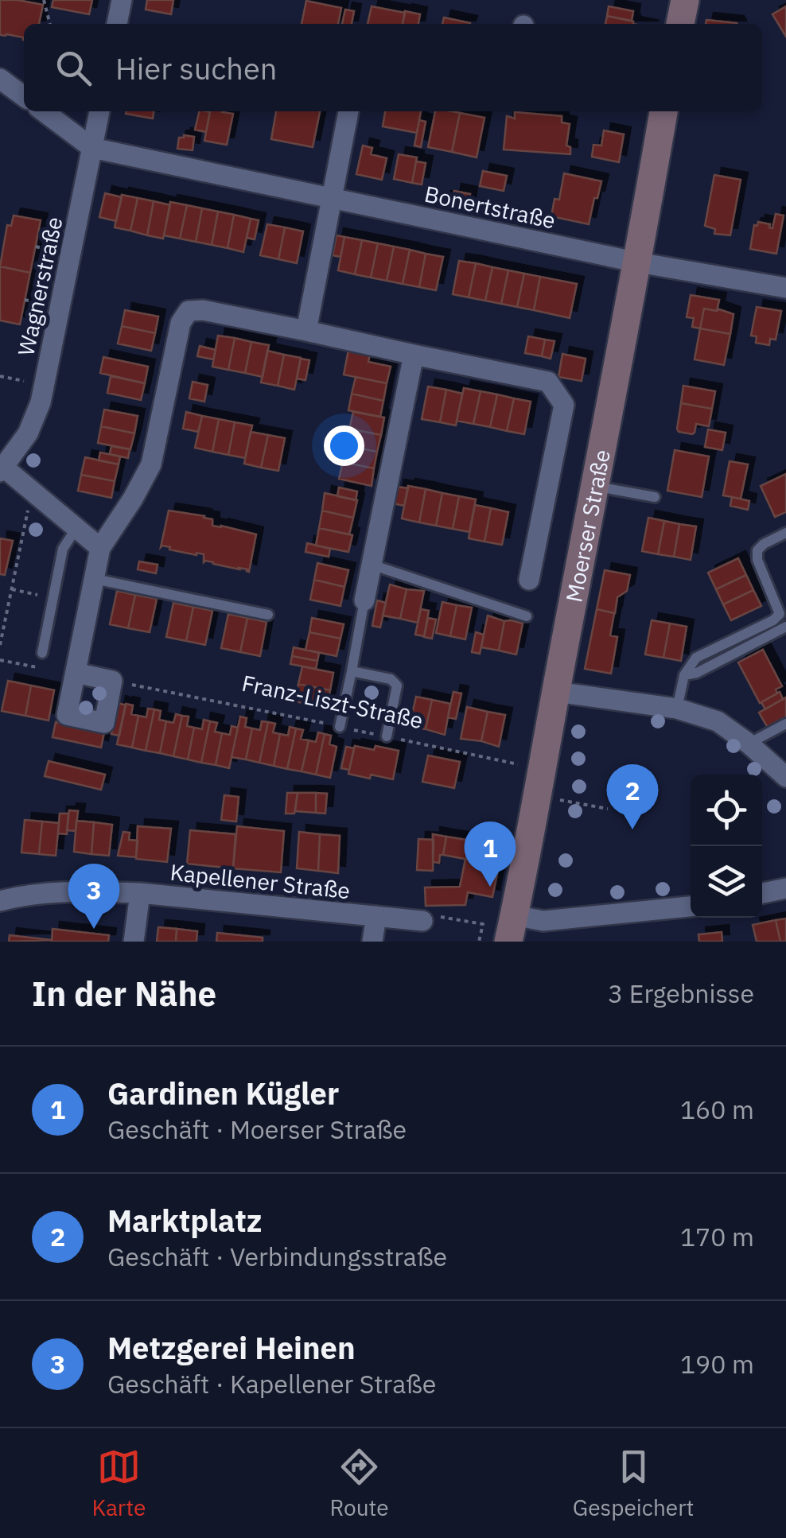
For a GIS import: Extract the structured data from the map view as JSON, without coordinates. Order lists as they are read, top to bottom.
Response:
{
  "streets": {
    "main road": ["Moerser Straße"],
    "street": ["Bonertstraße", "Wagnerstraße", "Kapellener Straße"],
    "path": ["Franz-Liszt-Straße"]
  },
  "crossings": [
    ["Bonertstraße", "Wagnerstraße"],
    ["Bonertstraße", "Moerser Straße"],
    ["Moerser Straße", "Franz-Liszt-Straße"]
  ],
  "page": {
    "search": "Hier suchen",
    "pins": ["2", "1", "3"],
    "heading": ["In der Nähe", "3 Ergebnisse"],
    "list": [
      {
        "mark": "1",
        "name": "Gardinen Kügler",
        "note": "Geschäft · Moerser Straße",
        "value": "160 m"
      },
      {
        "mark": "2",
        "name": "Marktplatz",
        "note": "Geschäft · Verbindungsstraße",
        "value": "170 m"
      },
      {
        "mark": "3",
        "name": "Metzgerei Heinen",
        "note": "Geschäft · Kapellener Straße",
        "value": "190 m"
      }
    ],
    "nav": ["Karte", "Route", "Gespeichert"]
  }
}
